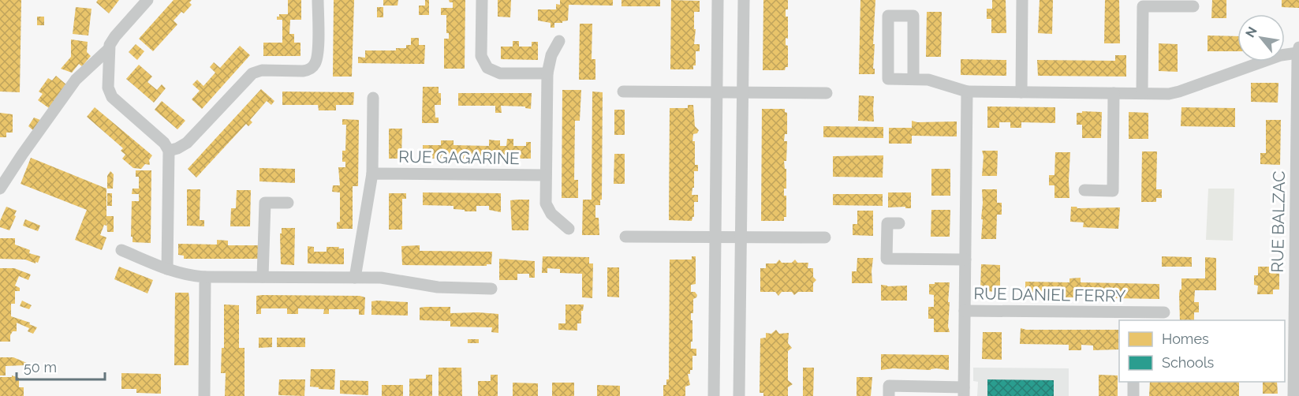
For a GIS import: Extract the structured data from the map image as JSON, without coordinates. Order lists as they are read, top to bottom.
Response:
{
  "streets": {
    "street": ["RUE GAGARINE", "RUE BALZAC", "RUE DANIEL FERRY"]
  },
  "legend": ["Homes", "Schools"],
  "scale_bar": "50 m",
  "north": "top left"
}
